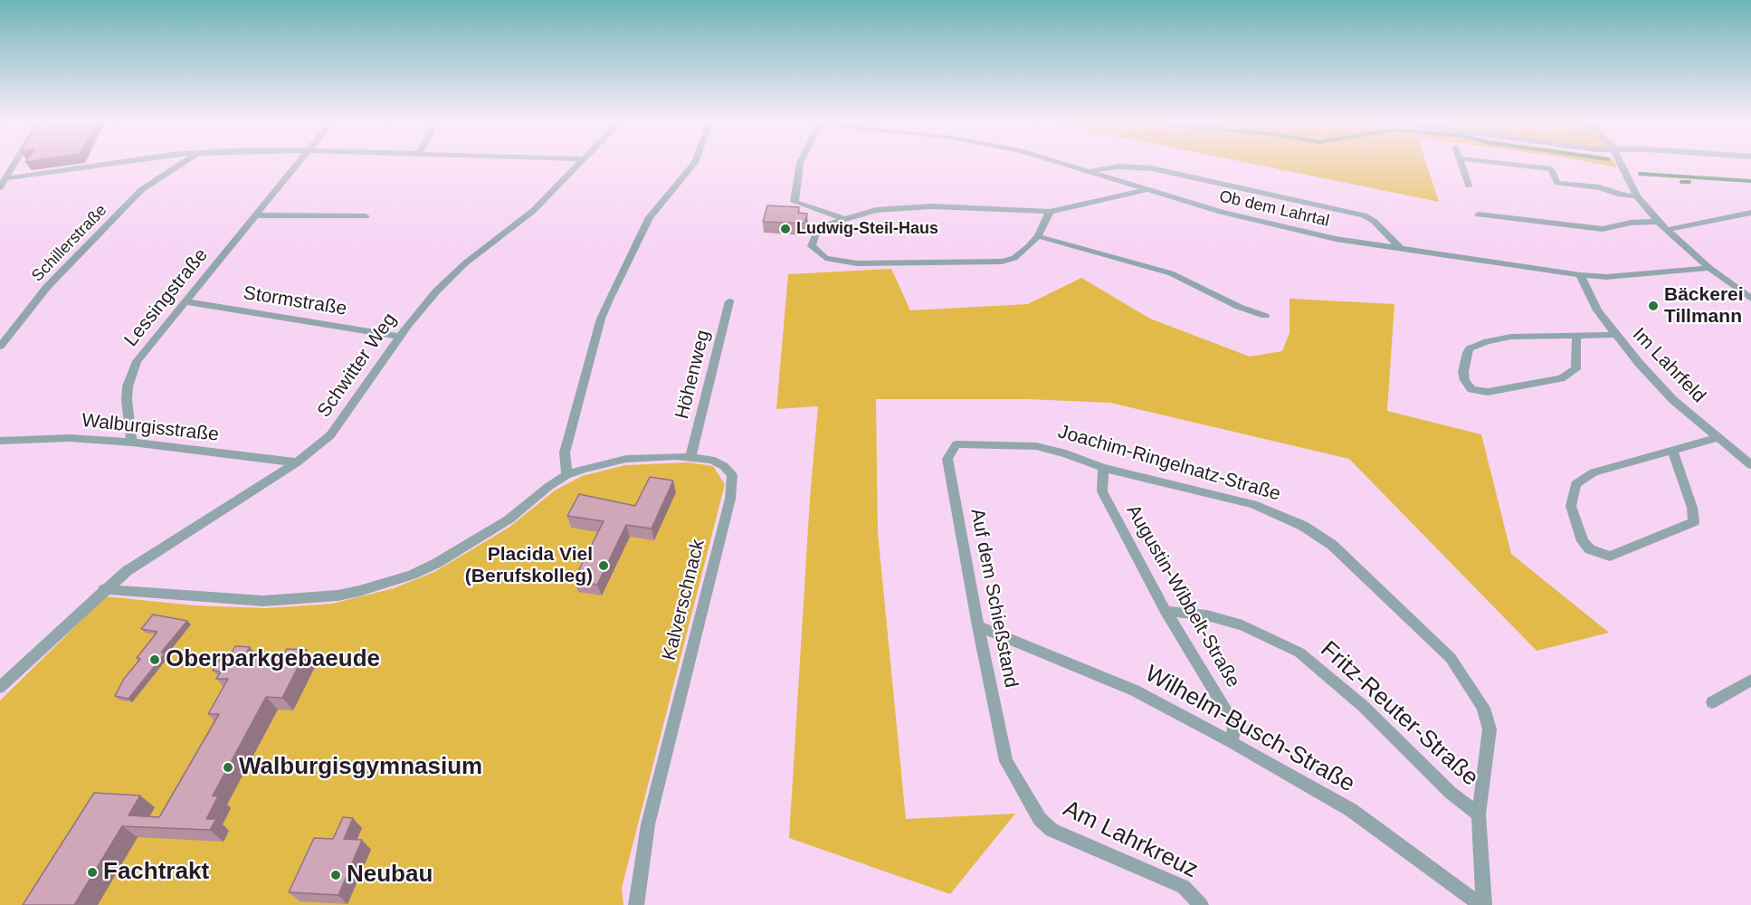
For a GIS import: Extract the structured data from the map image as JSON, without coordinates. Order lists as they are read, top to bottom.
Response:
{
  "streets": {
    "street": [
      "Ob dem Lahrtal",
      "Schillerstraße",
      "Lessingstraße",
      "Stormstraße",
      "Schwitter Weg",
      "Im Lahrfeld",
      "Höhenweg",
      "Walburgisstraße",
      "Joachim-Ringelnatz-Straße",
      "Augustin-Wibbelt-Straße",
      "Auf dem Schießstand",
      "Kalverschnack",
      "Fritz-Reuter-Straße",
      "Wilhelm-Busch-Straße",
      "Am Lahrkreuz"
    ]
  },
  "crossings": [
    ["Ob dem Lahrtal", "Im Lahrfeld"],
    ["Lessingstraße", "Stormstraße"],
    ["Lessingstraße", "Walburgisstraße"],
    ["Stormstraße", "Schwitter Weg"],
    ["Schwitter Weg", "Walburgisstraße"],
    ["Schwitter Weg", "Kalverschnack"],
    ["Höhenweg", "Kalverschnack"],
    ["Joachim-Ringelnatz-Straße", "Augustin-Wibbelt-Straße"],
    ["Joachim-Ringelnatz-Straße", "Auf dem Schießstand"],
    ["Joachim-Ringelnatz-Straße", "Fritz-Reuter-Straße"],
    ["Joachim-Ringelnatz-Straße", "Wilhelm-Busch-Straße"],
    ["Augustin-Wibbelt-Straße", "Fritz-Reuter-Straße"],
    ["Augustin-Wibbelt-Straße", "Wilhelm-Busch-Straße"],
    ["Auf dem Schießstand", "Wilhelm-Busch-Straße"],
    ["Auf dem Schießstand", "Am Lahrkreuz"]
  ],
  "places": [
    "Ludwig-Steil-Haus",
    "Bäckerei Tillmann",
    "Placida Viel (Berufskolleg)",
    "Oberparkgebaeude",
    "Walburgisgymnasium",
    "Fachtrakt",
    "Neubau"
  ]
}
